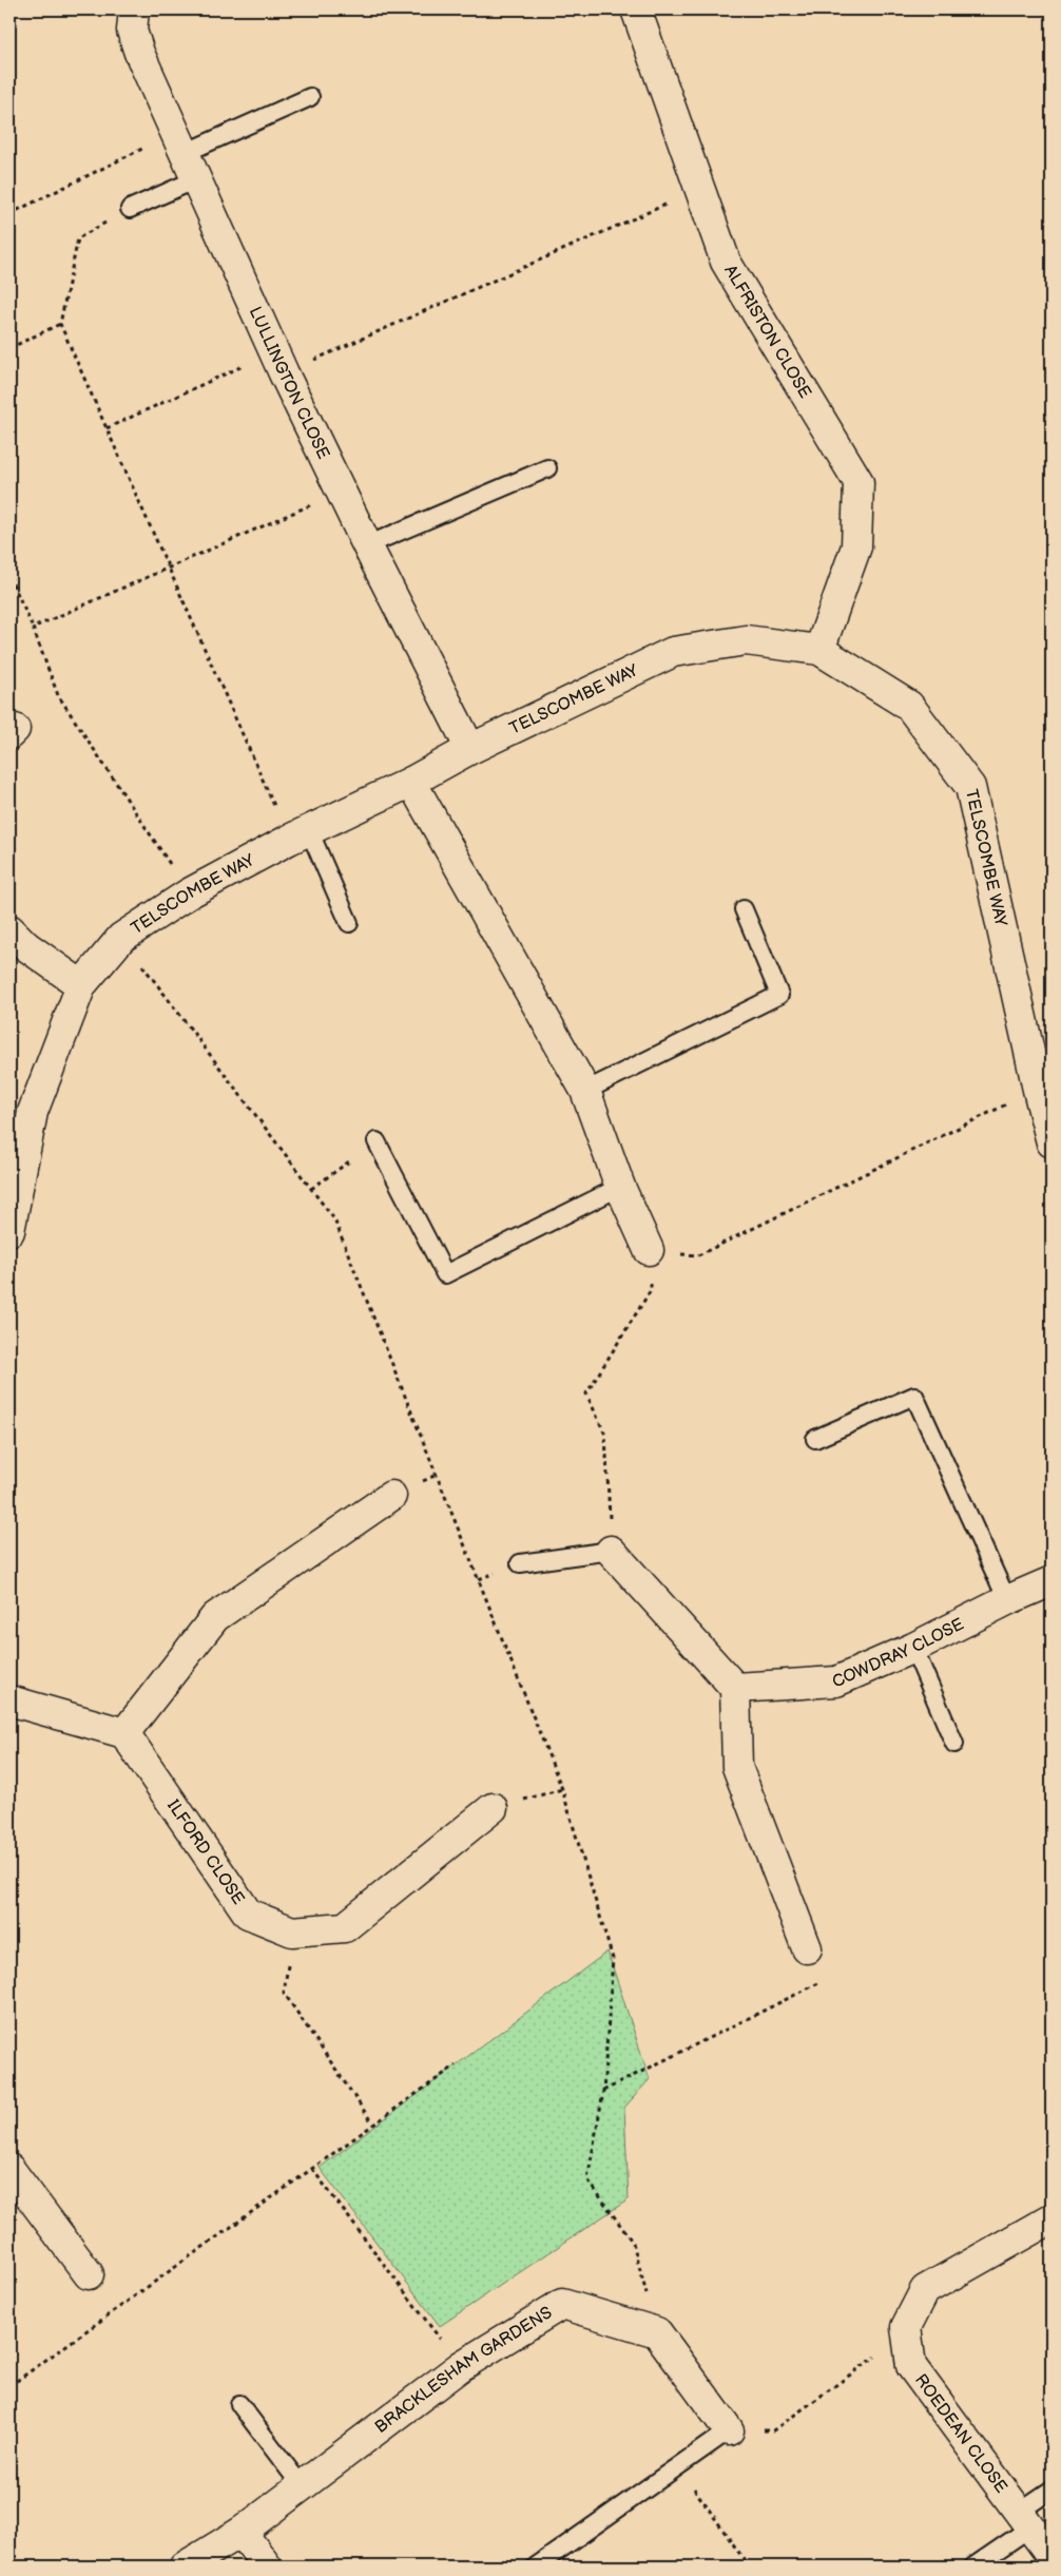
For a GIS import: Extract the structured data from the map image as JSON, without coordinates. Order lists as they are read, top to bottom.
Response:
{
  "streets": {
    "street": [
      "ALFRISTON CLOSE",
      "LULLINGTON CLOSE",
      "TELSCOMBE WAY",
      "COWDRAY CLOSE",
      "ILFORD CLOSE",
      "BRACKLESHAM GARDENS",
      "ROEDEAN CLOSE"
    ]
  },
  "crossings": [
    ["ALFRISTON CLOSE", "TELSCOMBE WAY"],
    ["LULLINGTON CLOSE", "TELSCOMBE WAY"]
  ]
}
